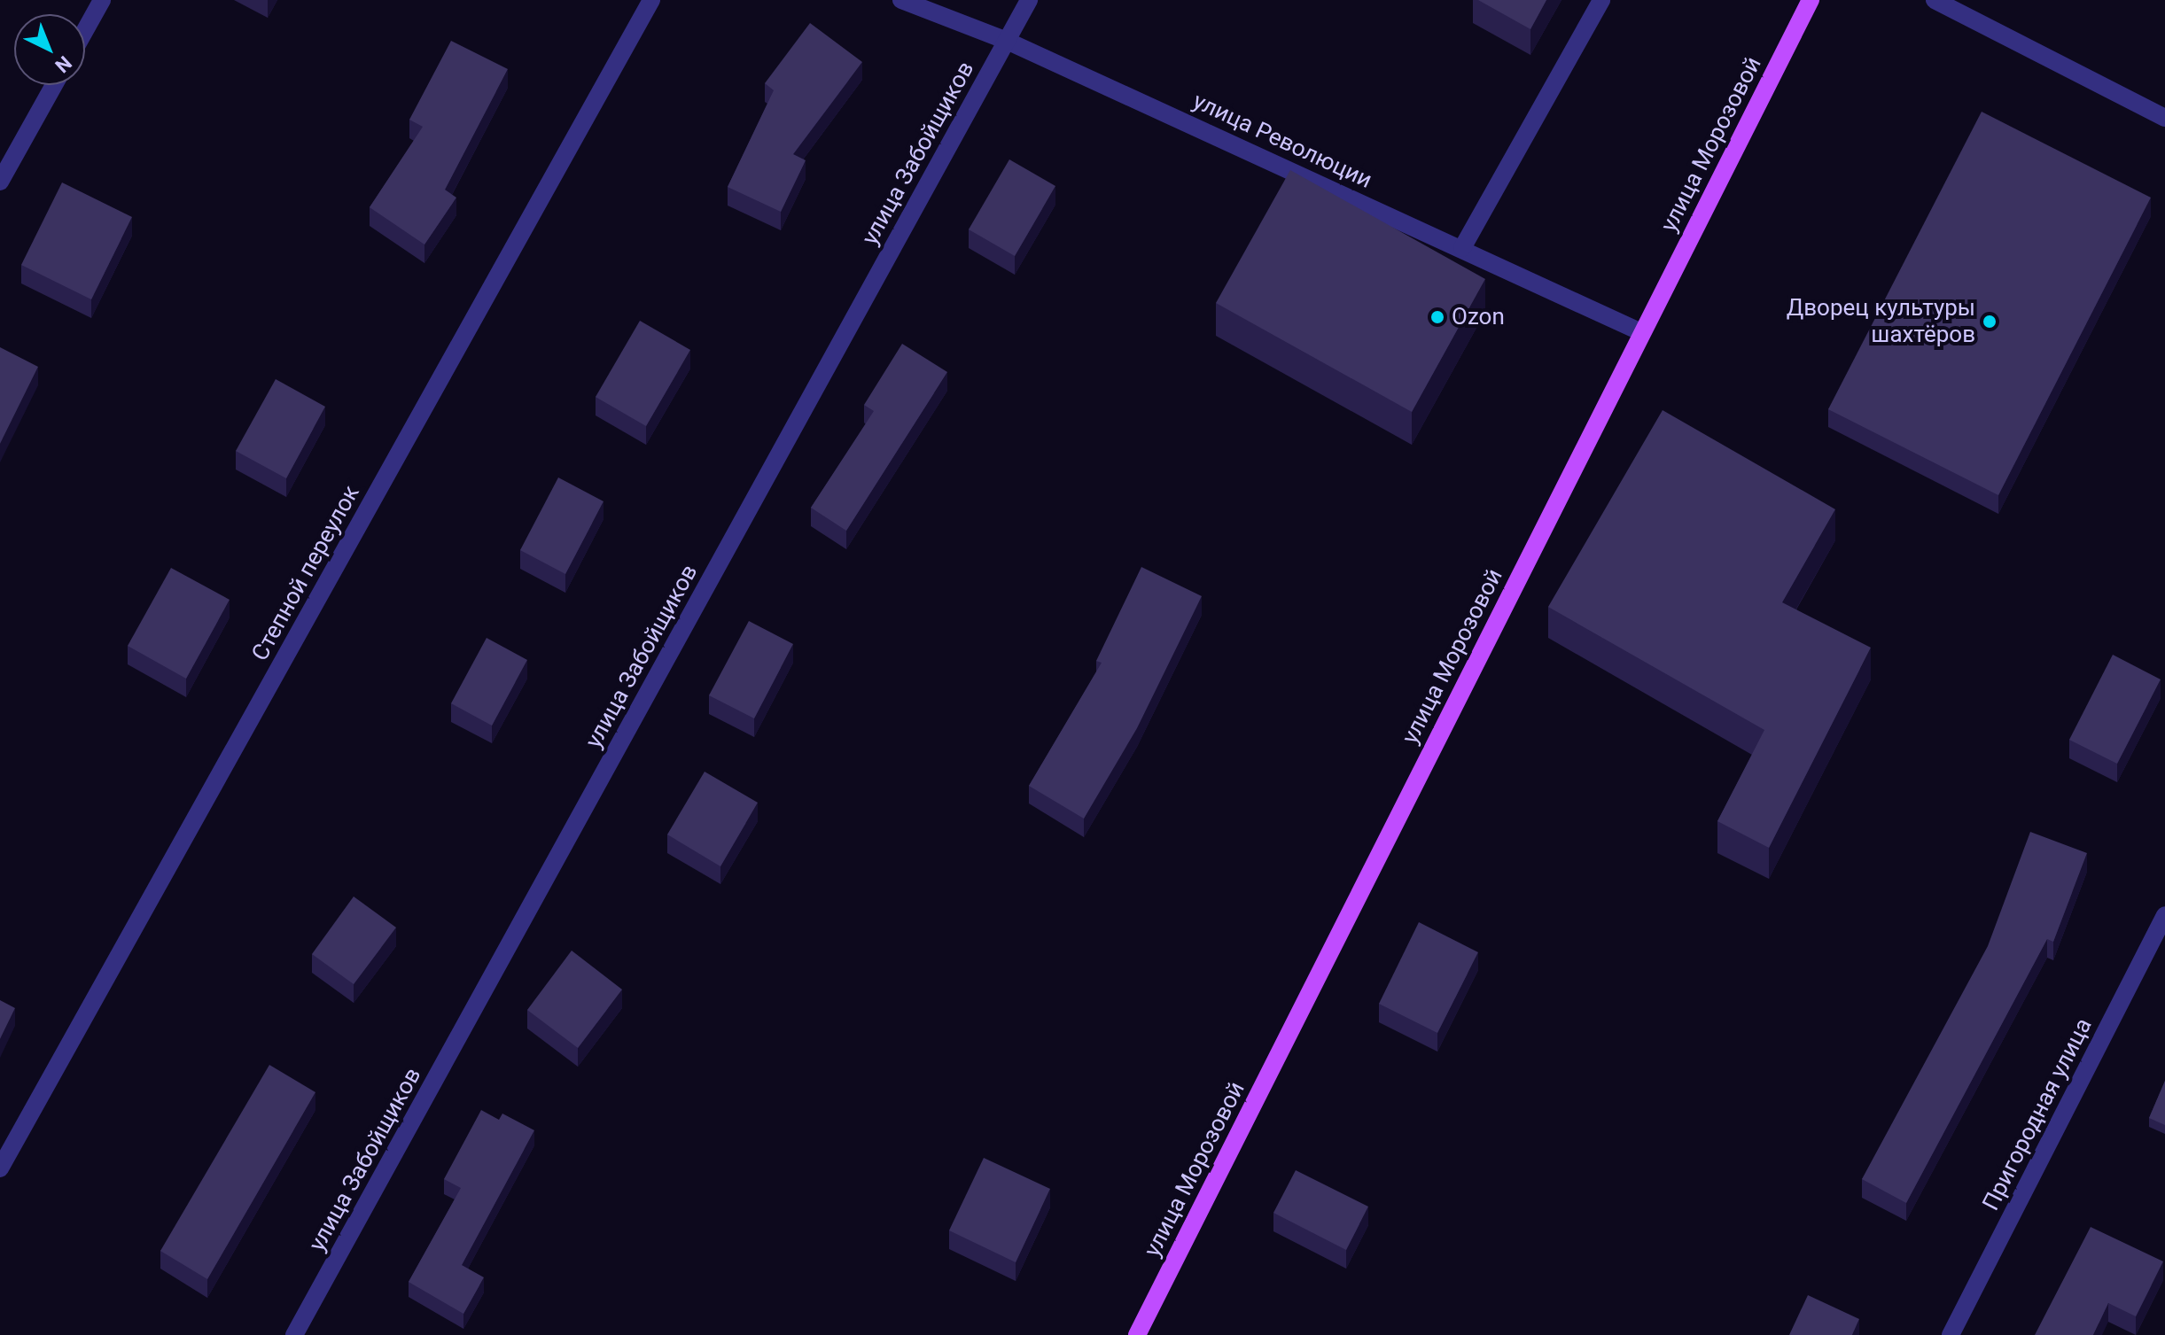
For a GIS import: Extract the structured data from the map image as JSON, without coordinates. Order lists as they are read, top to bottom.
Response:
{
  "streets": {
    "main road": ["улица Морозовой"],
    "street": [
      "улица Революции",
      "улица Забойщиков",
      "Степной переулок",
      "Пригородная улица"
    ]
  },
  "crossings": [
    ["улица Революции", "улица Морозовой"],
    ["улица Революции", "улица Забойщиков"]
  ],
  "places": ["Ozon", "Дворец культуры шахтёров"],
  "north": "bottom right"
}
